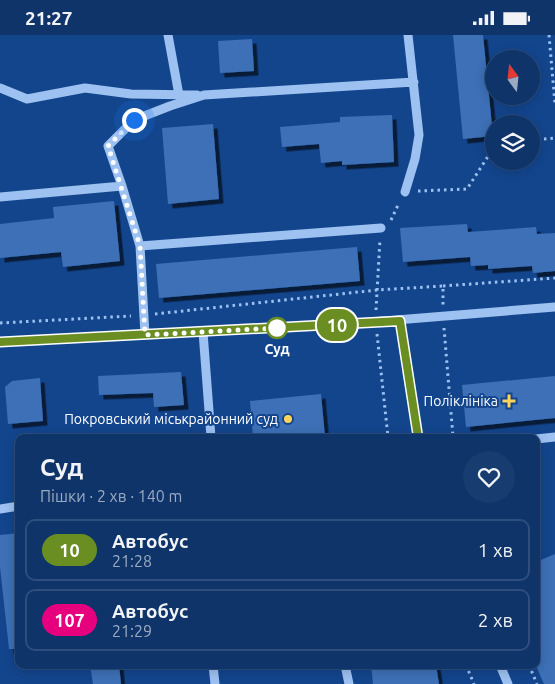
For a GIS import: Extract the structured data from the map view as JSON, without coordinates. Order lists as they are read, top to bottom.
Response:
{
  "places": {
    "other": ["Суд", "Покровський міськрайонний суд"],
    "health": ["Поліклініка"]
  },
  "lines": ["bus line 10"],
  "north": "top",
  "page": {
    "status": "21:27",
    "on_map": "10",
    "heading": ["Суд", "Пішки · 2 хв · 140 m"],
    "list": [
      {
        "mark": "10",
        "name": "Автобус",
        "note": "21:28",
        "value": "1 хв"
      },
      {
        "mark": "107",
        "name": "Автобус",
        "note": "21:29",
        "value": "2 хв"
      }
    ]
  }
}
